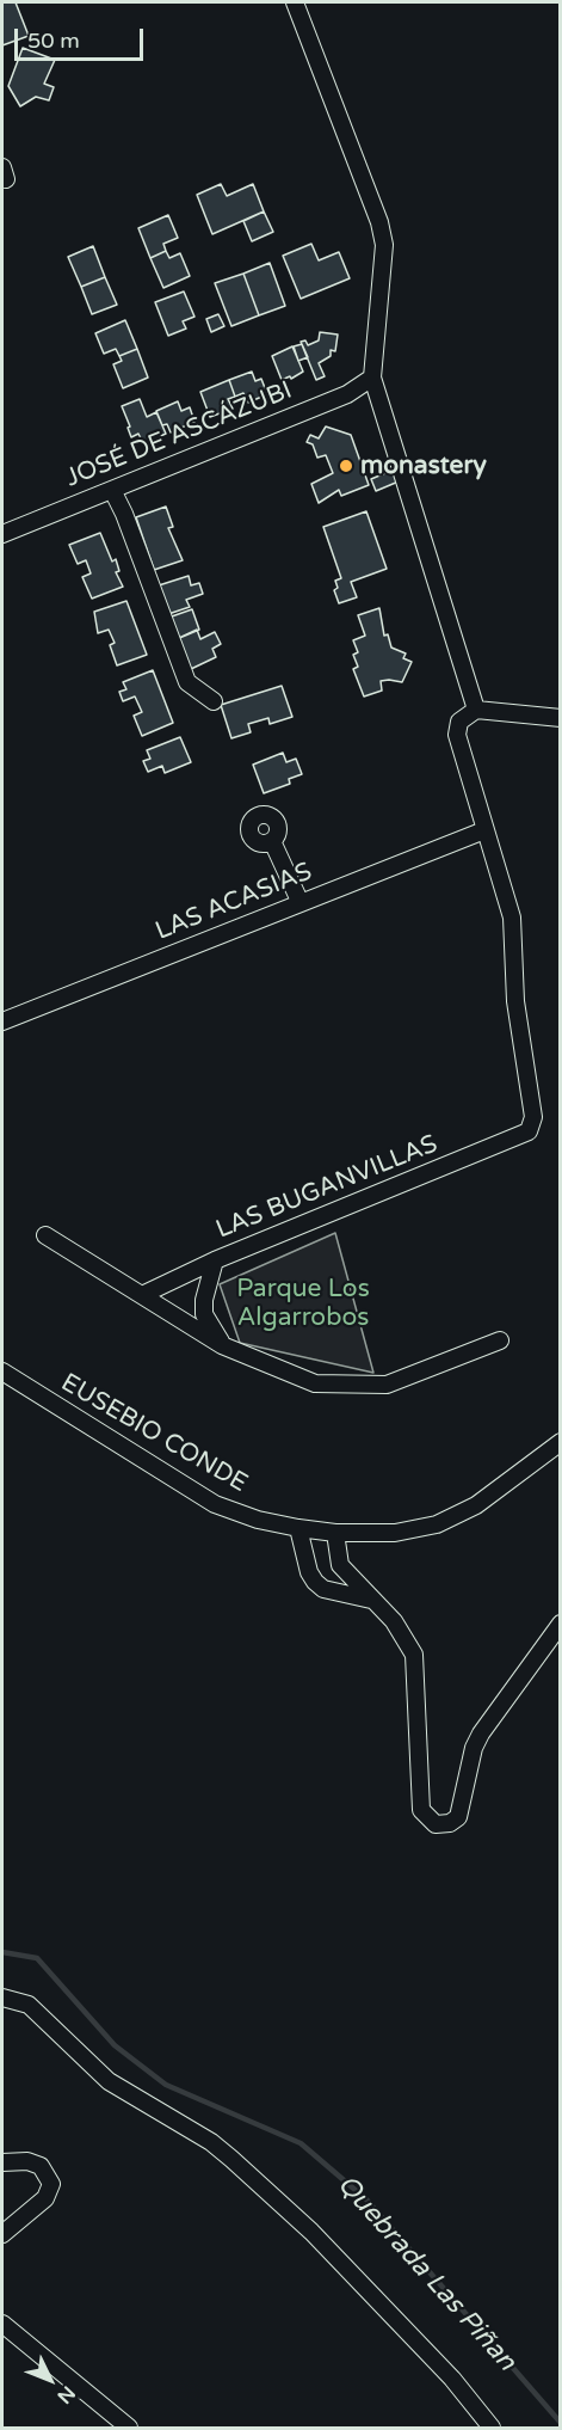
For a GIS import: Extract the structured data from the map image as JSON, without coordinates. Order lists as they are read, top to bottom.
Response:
{
  "streets": {
    "street": [
      "JOSÉ DE ASCÁZUBI",
      "LAS ACASIAS",
      "LAS BUGANVILLAS",
      "EUSEBIO CONDE"
    ]
  },
  "crossings": [
    ["LAS ACASIAS", "LAS BUGANVILLAS"]
  ],
  "water": ["Quebrada Las Piñan"],
  "parks": ["Parque Los Algarrobos"],
  "places": ["monastery"],
  "scale_bar": "50 m",
  "north": "bottom right"
}
